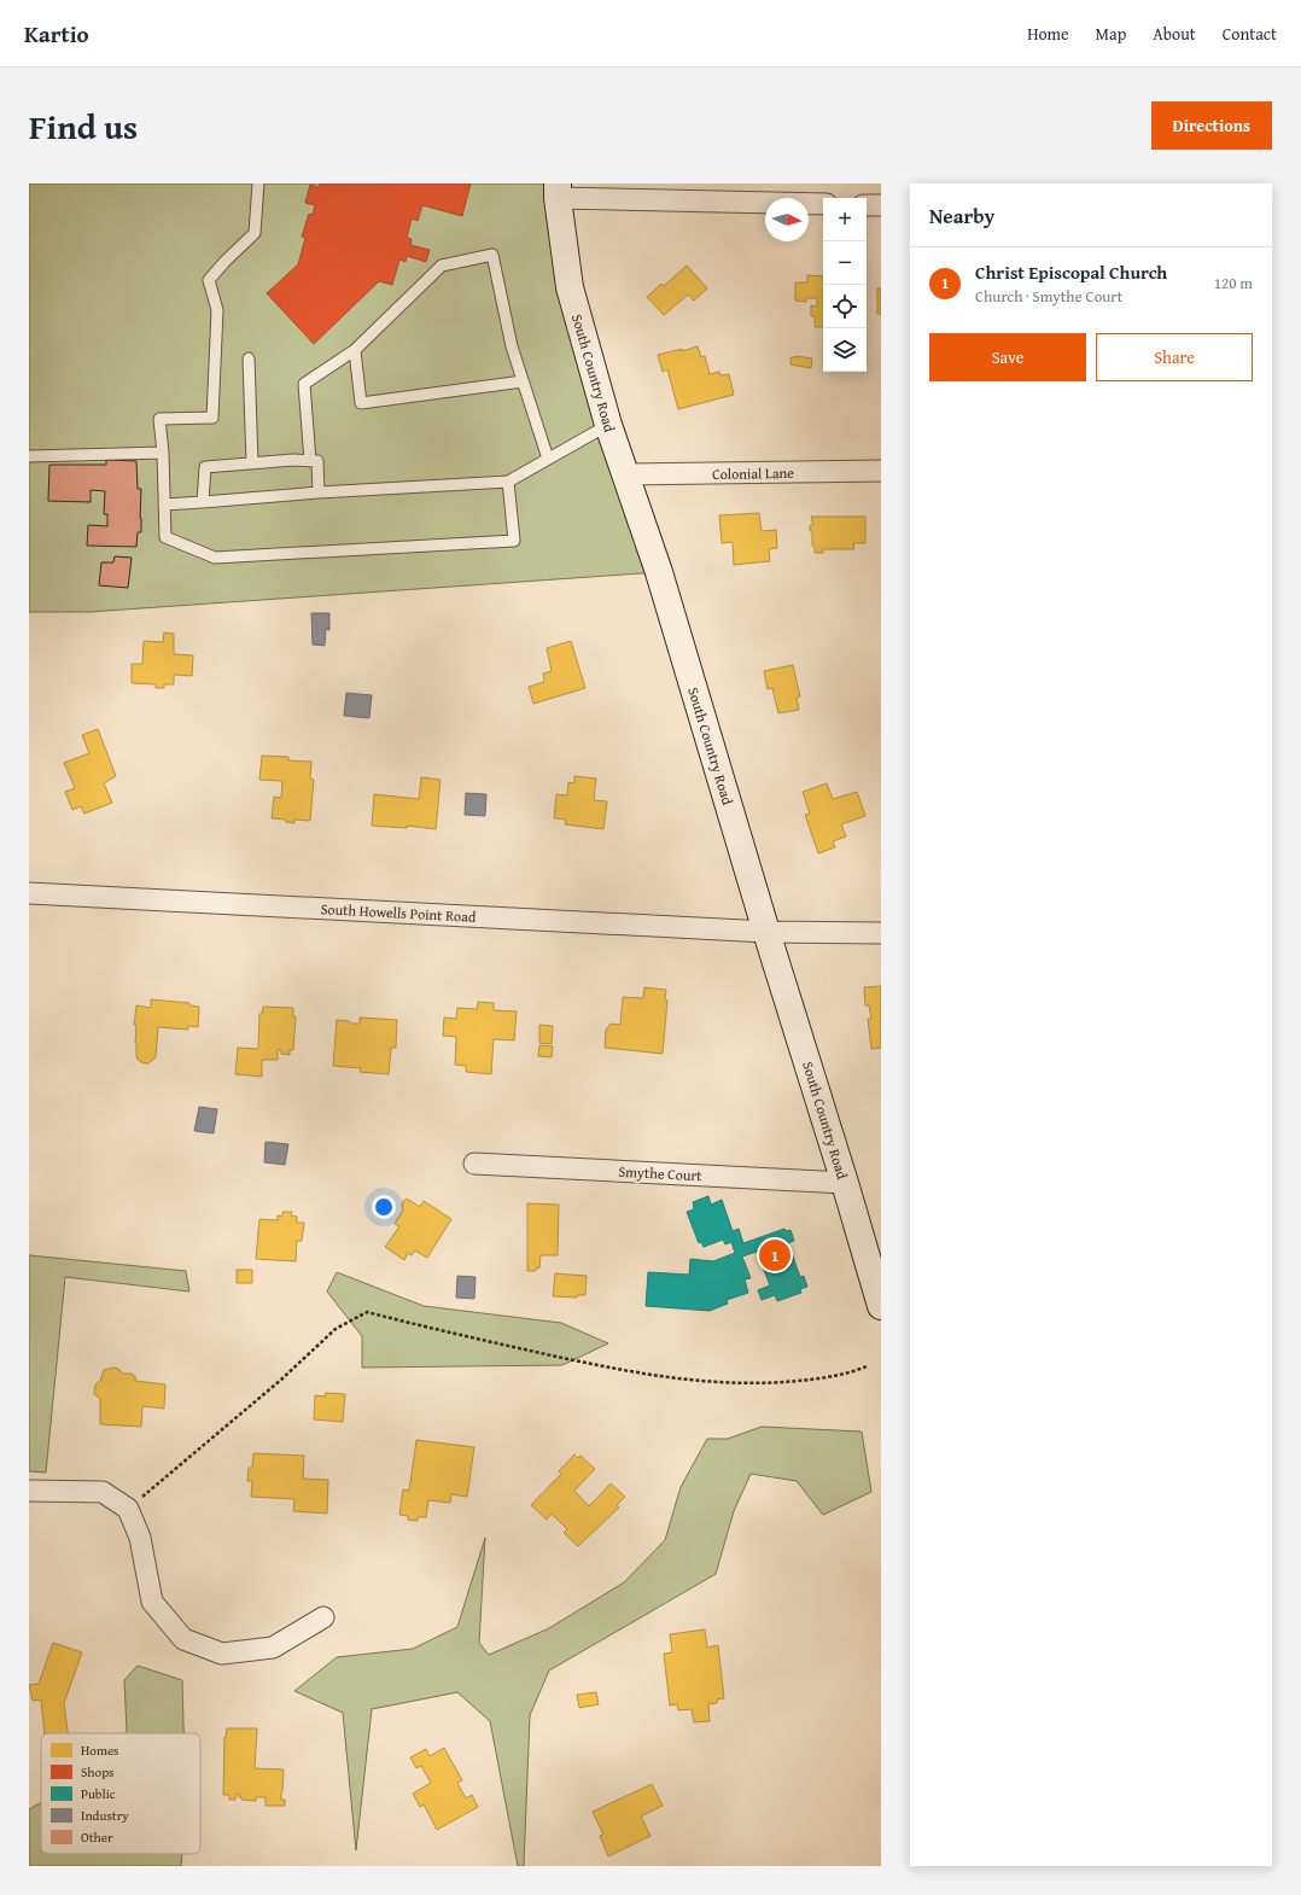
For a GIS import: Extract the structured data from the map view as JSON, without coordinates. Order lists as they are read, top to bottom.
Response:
{
  "streets": {
    "main road": ["South Country Road"],
    "street": ["Colonial Lane", "South Howells Point Road", "Smythe Court"]
  },
  "crossings": [
    ["South Country Road", "Colonial Lane"],
    ["South Country Road", "South Howells Point Road"],
    ["South Country Road", "Smythe Court"]
  ],
  "legend": [
    "Homes",
    "Shops",
    "Public",
    "Industry",
    "Other"
  ],
  "north": "right",
  "page": {
    "header": "Kartio",
    "nav": [
      "Home",
      "Map",
      "About",
      "Contact"
    ],
    "title": "Find us",
    "buttons": [
      "Directions",
      ["Save", "Share"]
    ],
    "heading": "Nearby",
    "map_buttons": ["+", "−"],
    "list": [
      {
        "mark": "1",
        "name": "Christ Episcopal Church",
        "note": "Church · Smythe Court",
        "value": "120 m"
      }
    ],
    "pins": "1"
  }
}
